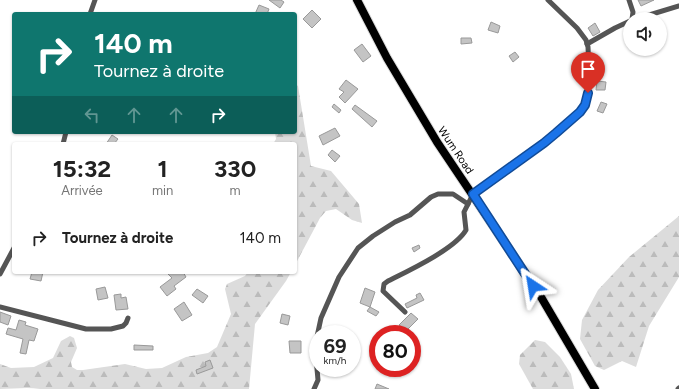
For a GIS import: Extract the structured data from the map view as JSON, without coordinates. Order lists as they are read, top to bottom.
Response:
{
  "streets": {
    "highway": ["Wum Road"]
  },
  "page": {
    "turn": ["140 m", "Tournez à droite"],
    "eta": [
      "15:32",
      "Arrivée",
      "1",
      "min",
      "330",
      "m"
    ],
    "list": [
      {
        "name": "Tournez à droite",
        "value": "140 m"
      }
    ],
    "speed": "69 km/h",
    "limit": "80"
  }
}
